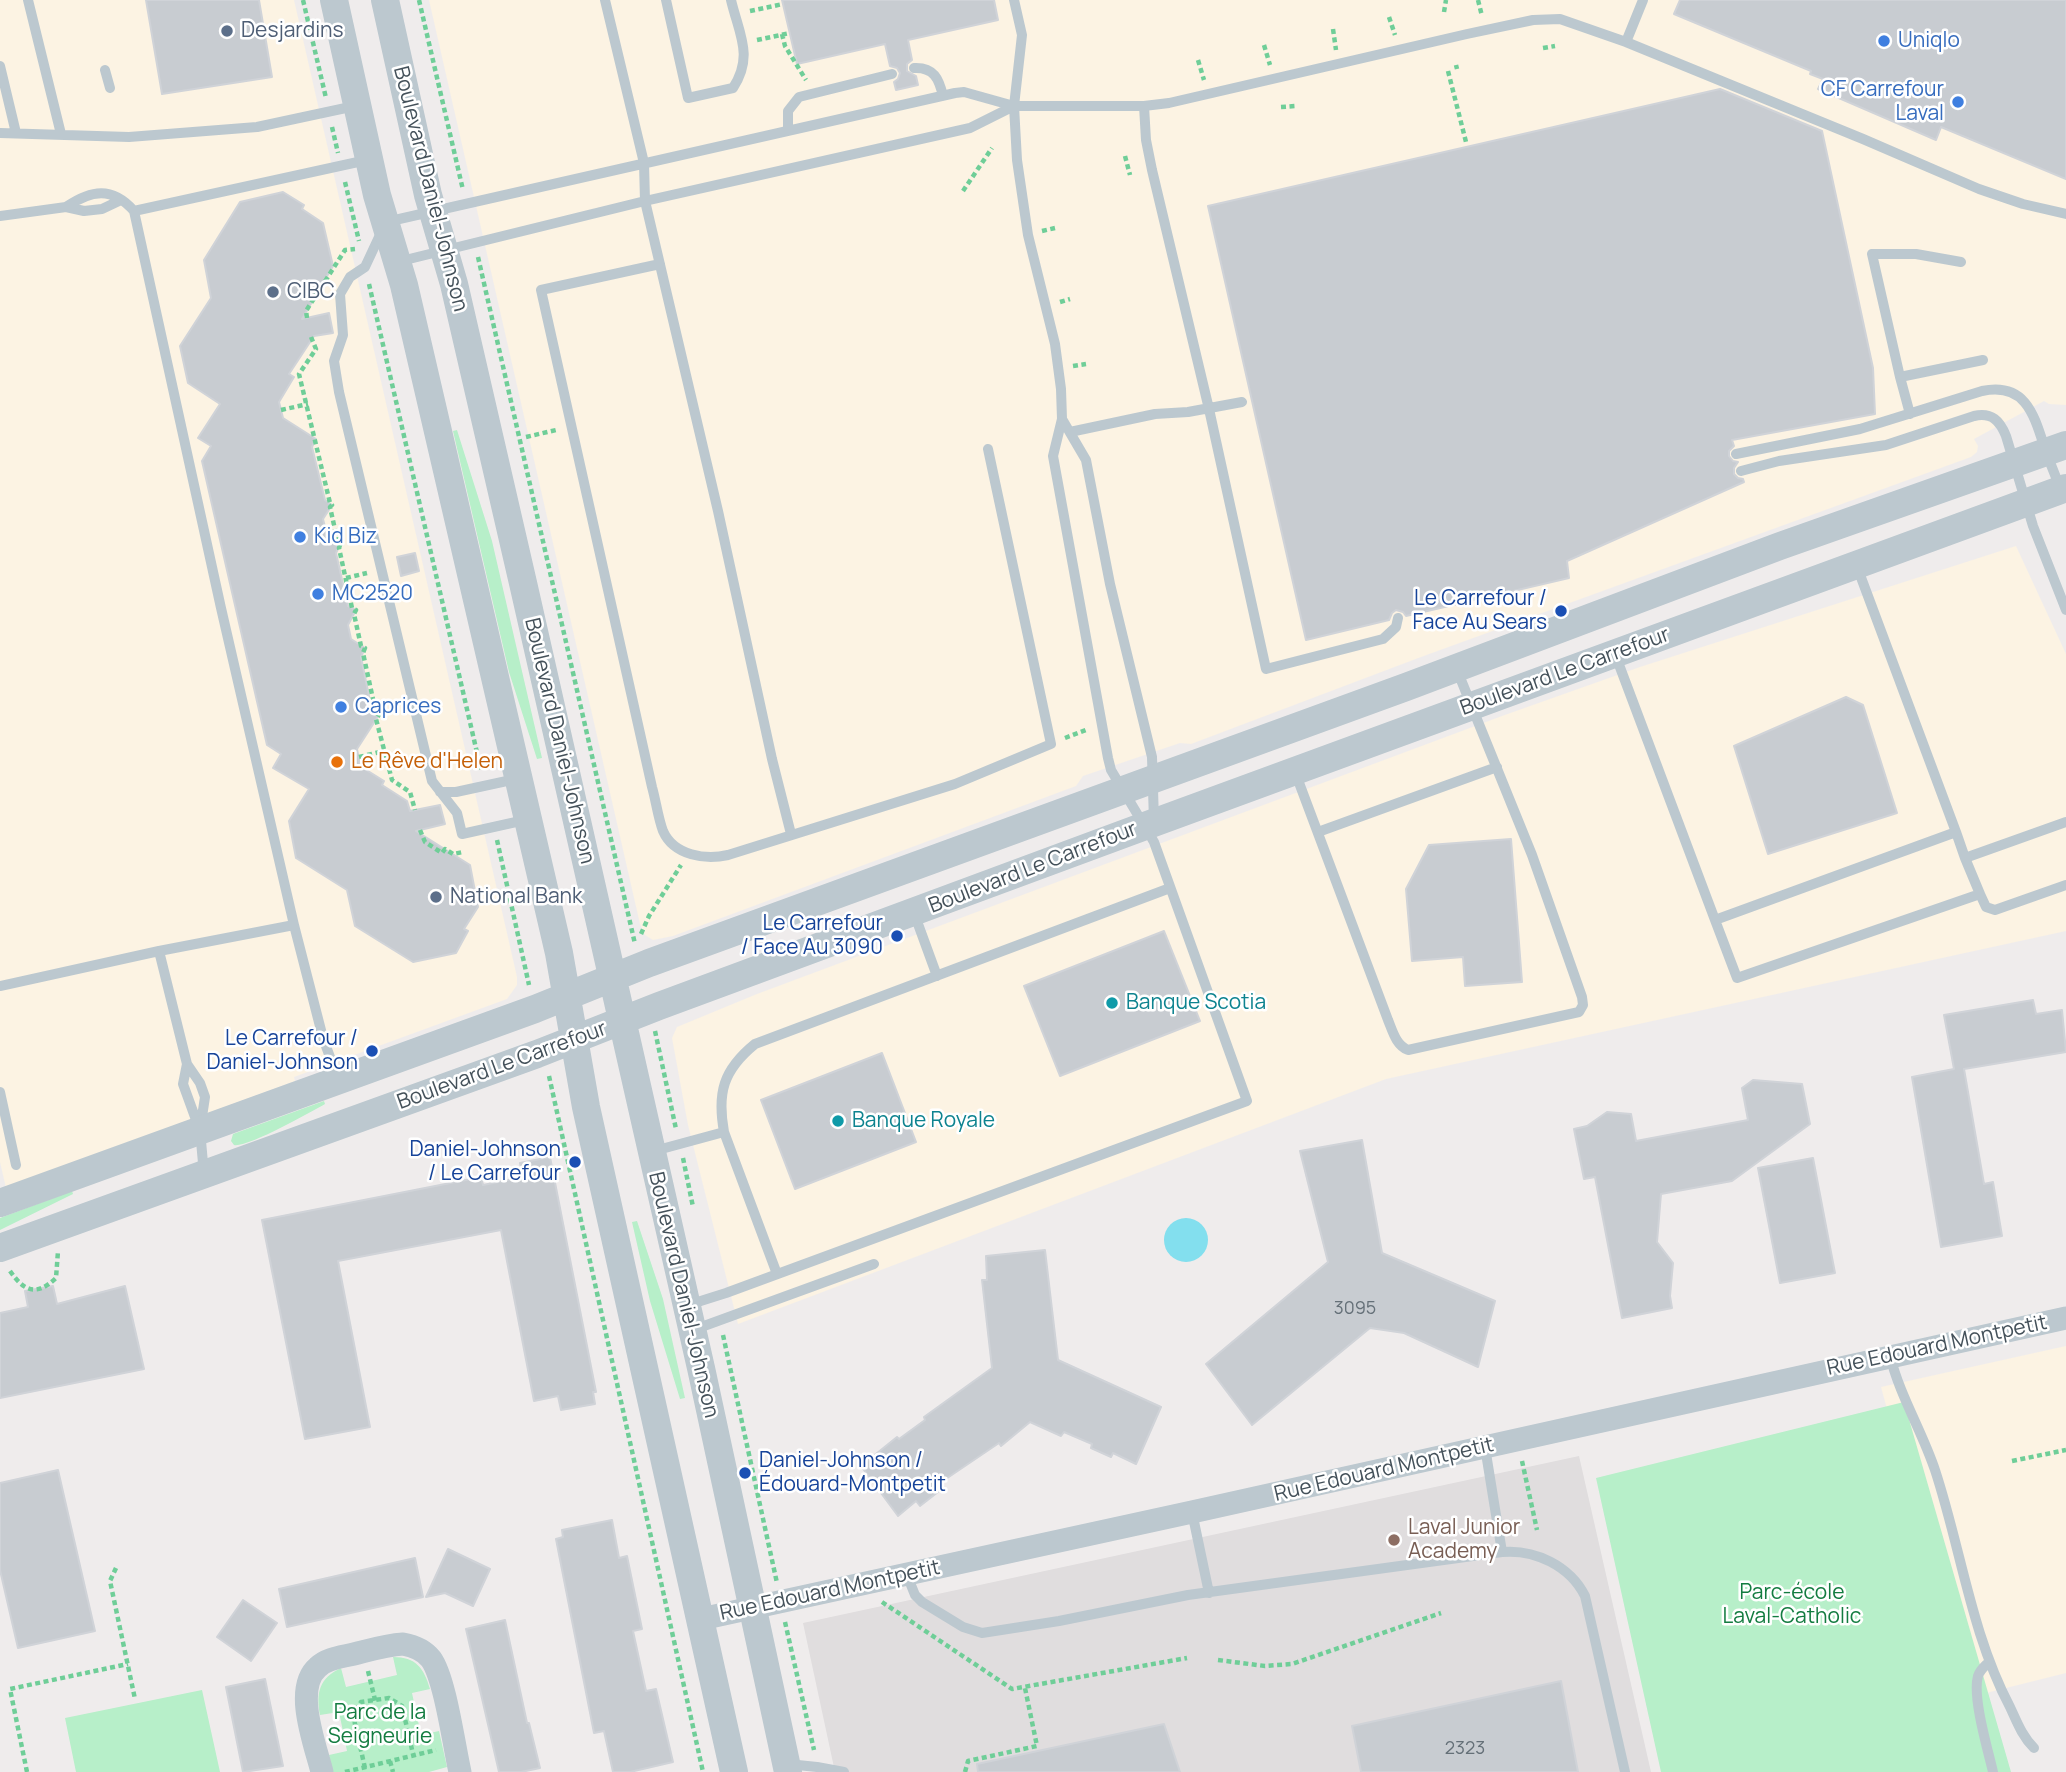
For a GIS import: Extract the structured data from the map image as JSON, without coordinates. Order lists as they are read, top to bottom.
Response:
{
  "streets": {
    "street": ["Boulevard Daniel-Johnson", "Boulevard Le Carrefour", "Rue Edouard Montpetit"]
  },
  "crossings": [
    ["Boulevard Daniel-Johnson", "Boulevard Le Carrefour"],
    ["Boulevard Daniel-Johnson", "Rue Edouard Montpetit"]
  ],
  "parks": ["Parc-école Laval-Catholic", "Parc de la Seigneurie"],
  "places": [
    "Desjardins",
    "Uniqlo",
    "CF Carrefour Laval",
    "CIBC",
    "Kid Biz",
    "MC2520",
    "Le Carrefour / Face Au Sears",
    "Caprices",
    "Le Rêve d'Helen",
    "National Bank",
    "Le Carrefour / Face Au 3090",
    "Banque Scotia",
    "Le Carrefour / Daniel-Johnson",
    "Banque Royale",
    "Daniel-Johnson / Le Carrefour",
    "Daniel-Johnson / Édouard-Montpetit",
    "Laval Junior Academy"
  ],
  "house_numbers": ["3095", "2323"]
}
